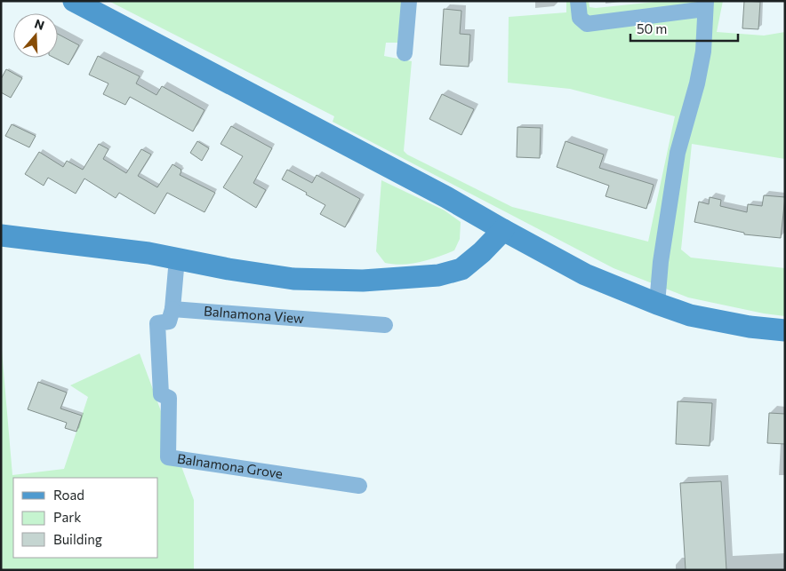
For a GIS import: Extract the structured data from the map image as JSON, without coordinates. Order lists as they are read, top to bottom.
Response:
{
  "streets": {
    "street": ["Balnamona View", "Balnamona Grove"]
  },
  "crossings": [
    ["Balnamona View", "Balnamona Grove"]
  ],
  "legend": ["Road", "Park", "Building"],
  "scale_bar": "50 m",
  "north": "top"
}
